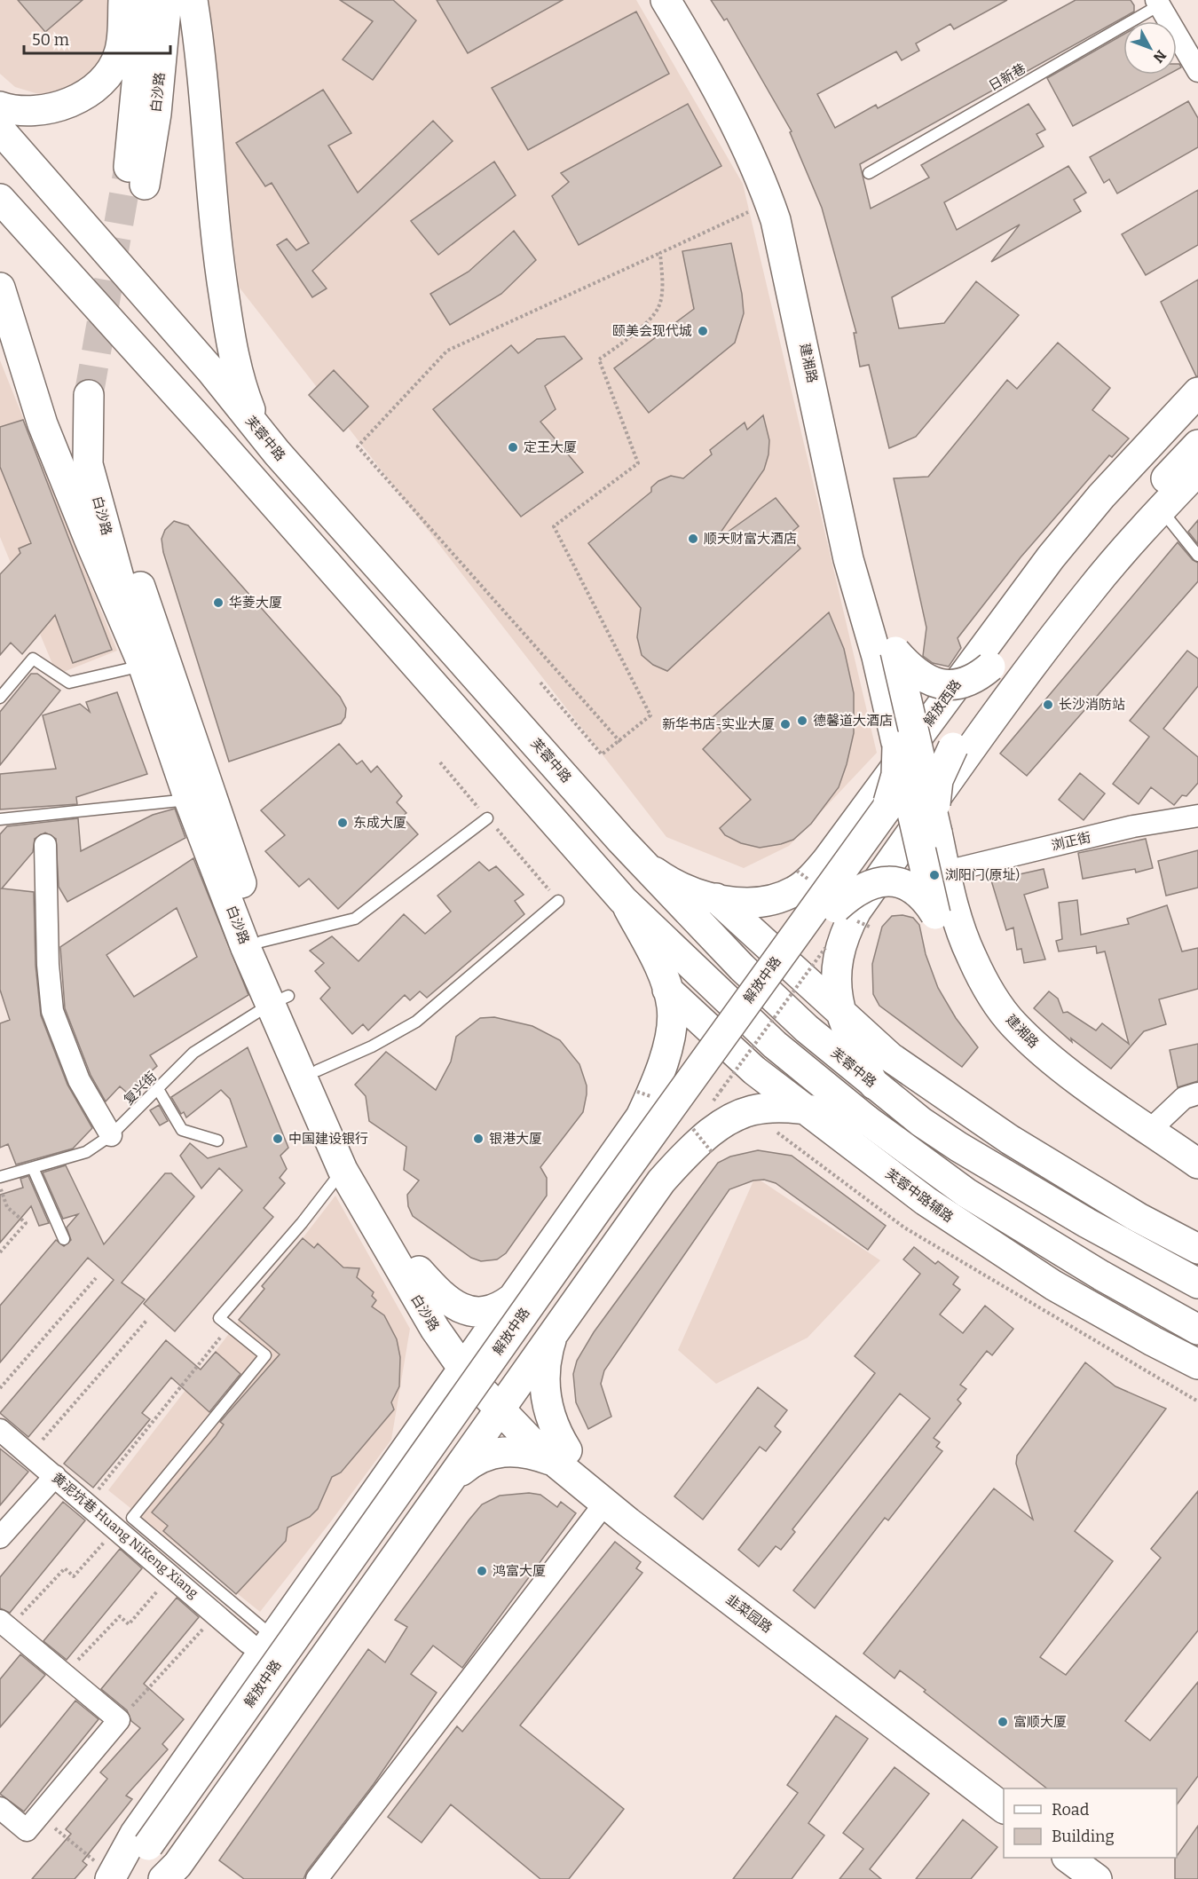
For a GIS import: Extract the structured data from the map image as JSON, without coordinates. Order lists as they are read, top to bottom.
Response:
{
  "streets": {
    "main road": [
      "白沙路",
      "建湘路",
      "芙蓉中路",
      "解放西路",
      "解放中路",
      "芙蓉中路辅路",
      "韭菜园路"
    ],
    "street": ["浏正街", "黄泥坑巷 Huang NiKeng Xiang"],
    "lane": ["日新巷", "复兴街"]
  },
  "crossings": [
    ["白沙路", "解放中路"],
    ["白沙路", "复兴街"],
    ["白沙路", "韭菜园路"],
    ["建湘路", "解放西路"],
    ["建湘路", "浏正街"],
    ["建湘路", "解放中路"],
    ["芙蓉中路", "解放西路"],
    ["解放西路", "解放中路"],
    ["解放中路", "芙蓉中路辅路"],
    ["解放中路", "韭菜园路"]
  ],
  "places": [
    "颐美会现代城",
    "定王大厦",
    "顺天财富大酒店",
    "华菱大厦",
    "长沙消防站",
    "德馨道大酒店",
    "新华书店-实业大厦",
    "东成大厦",
    "浏阳门(原址)",
    "中国建设银行",
    "银港大厦",
    "鸿富大厦",
    "富顺大厦"
  ],
  "legend": ["Road", "Building"],
  "scale_bar": "50 m",
  "north": "bottom right"
}
